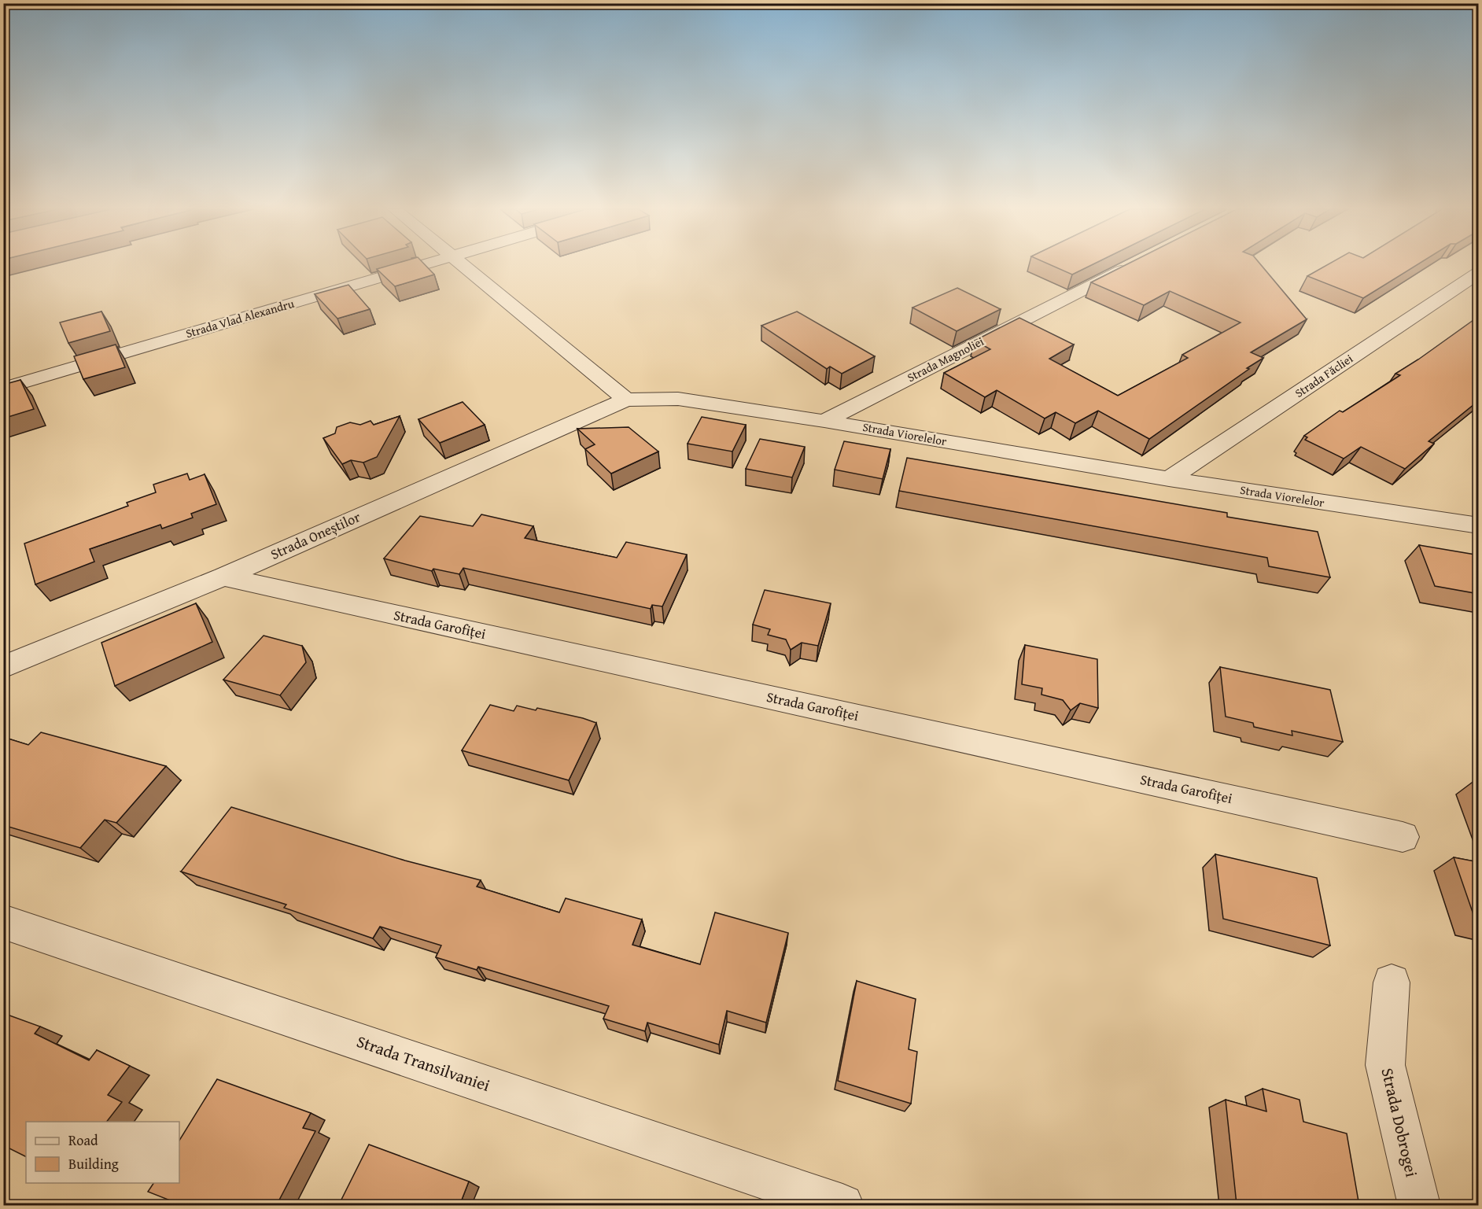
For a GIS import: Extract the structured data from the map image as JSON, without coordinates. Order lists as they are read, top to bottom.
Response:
{
  "streets": {
    "street": [
      "Strada Vlad Alexandru",
      "Strada Magnoliei",
      "Strada Făcliei",
      "Strada Viorelelor",
      "Strada Oneștilor",
      "Strada Garofiței",
      "Strada Transilvaniei",
      "Strada Dobrogei"
    ]
  },
  "crossings": [
    ["Strada Magnoliei", "Strada Viorelelor"],
    ["Strada Făcliei", "Strada Viorelelor"],
    ["Strada Viorelelor", "Strada Oneștilor"],
    ["Strada Oneștilor", "Strada Garofiței"]
  ],
  "legend": ["Road", "Building"]
}
